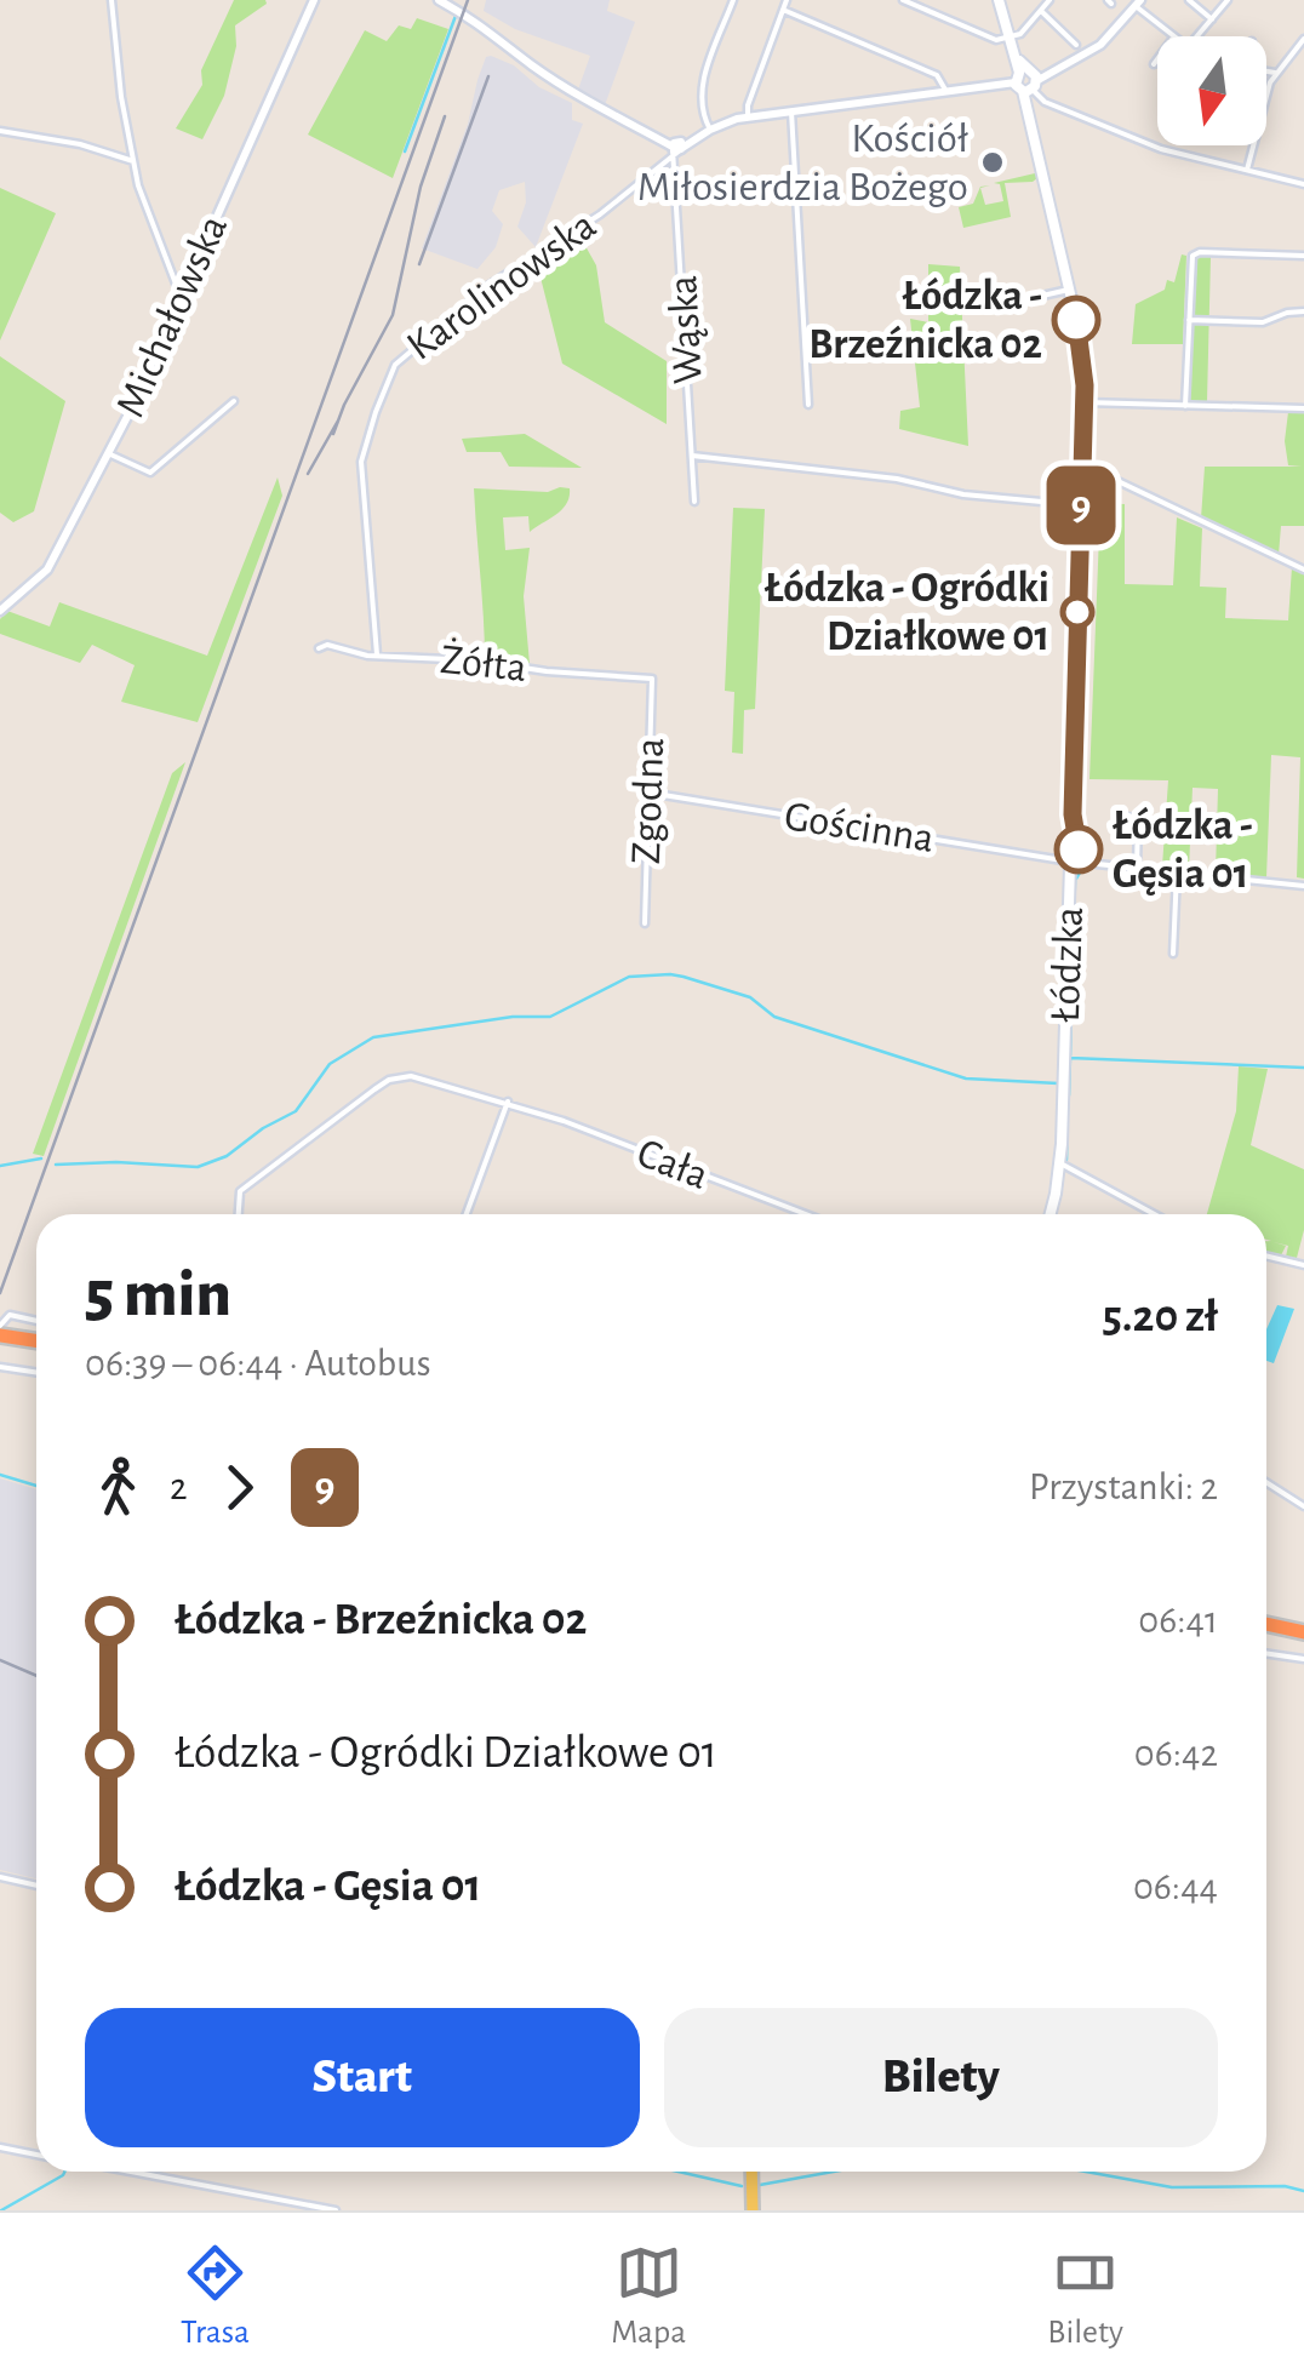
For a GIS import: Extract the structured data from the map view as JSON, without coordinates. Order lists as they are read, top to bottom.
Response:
{
  "streets": {
    "main road": ["Łódzka"],
    "street": [
      "Karolinowska",
      "Michałowska",
      "Wąska",
      "Żółta",
      "Zgodna",
      "Gościnna",
      "Cała"
    ]
  },
  "crossings": [
    ["Karolinowska", "Wąska"],
    ["Karolinowska", "Żółta"],
    ["Żółta", "Zgodna"],
    ["Zgodna", "Gościnna"],
    ["Gościnna", "Łódzka"]
  ],
  "places": [
    "Kościół Miłosierdzia Bożego",
    "Łódzka - Brzeźnicka 02",
    "Łódzka - Ogródki Działkowe 01",
    "Łódzka - Gęsia 01"
  ],
  "lines": ["bus line 9"],
  "north": "bottom",
  "page": {
    "on_map": "9",
    "heading": ["5 min", "06:39 – 06:44 · Autobus", "5.20 zł"],
    "legs": ["2", "9", "Przystanki: 2"],
    "list": [
      {
        "name": "Łódzka - Brzeźnicka 02",
        "value": "06:41"
      },
      {
        "name": "Łódzka - Ogródki Działkowe 01",
        "value": "06:42"
      },
      {
        "name": "Łódzka - Gęsia 01",
        "value": "06:44"
      }
    ],
    "buttons": ["Start", "Bilety"],
    "tabs": ["Trasa", "Mapa", "Bilety"]
  }
}
